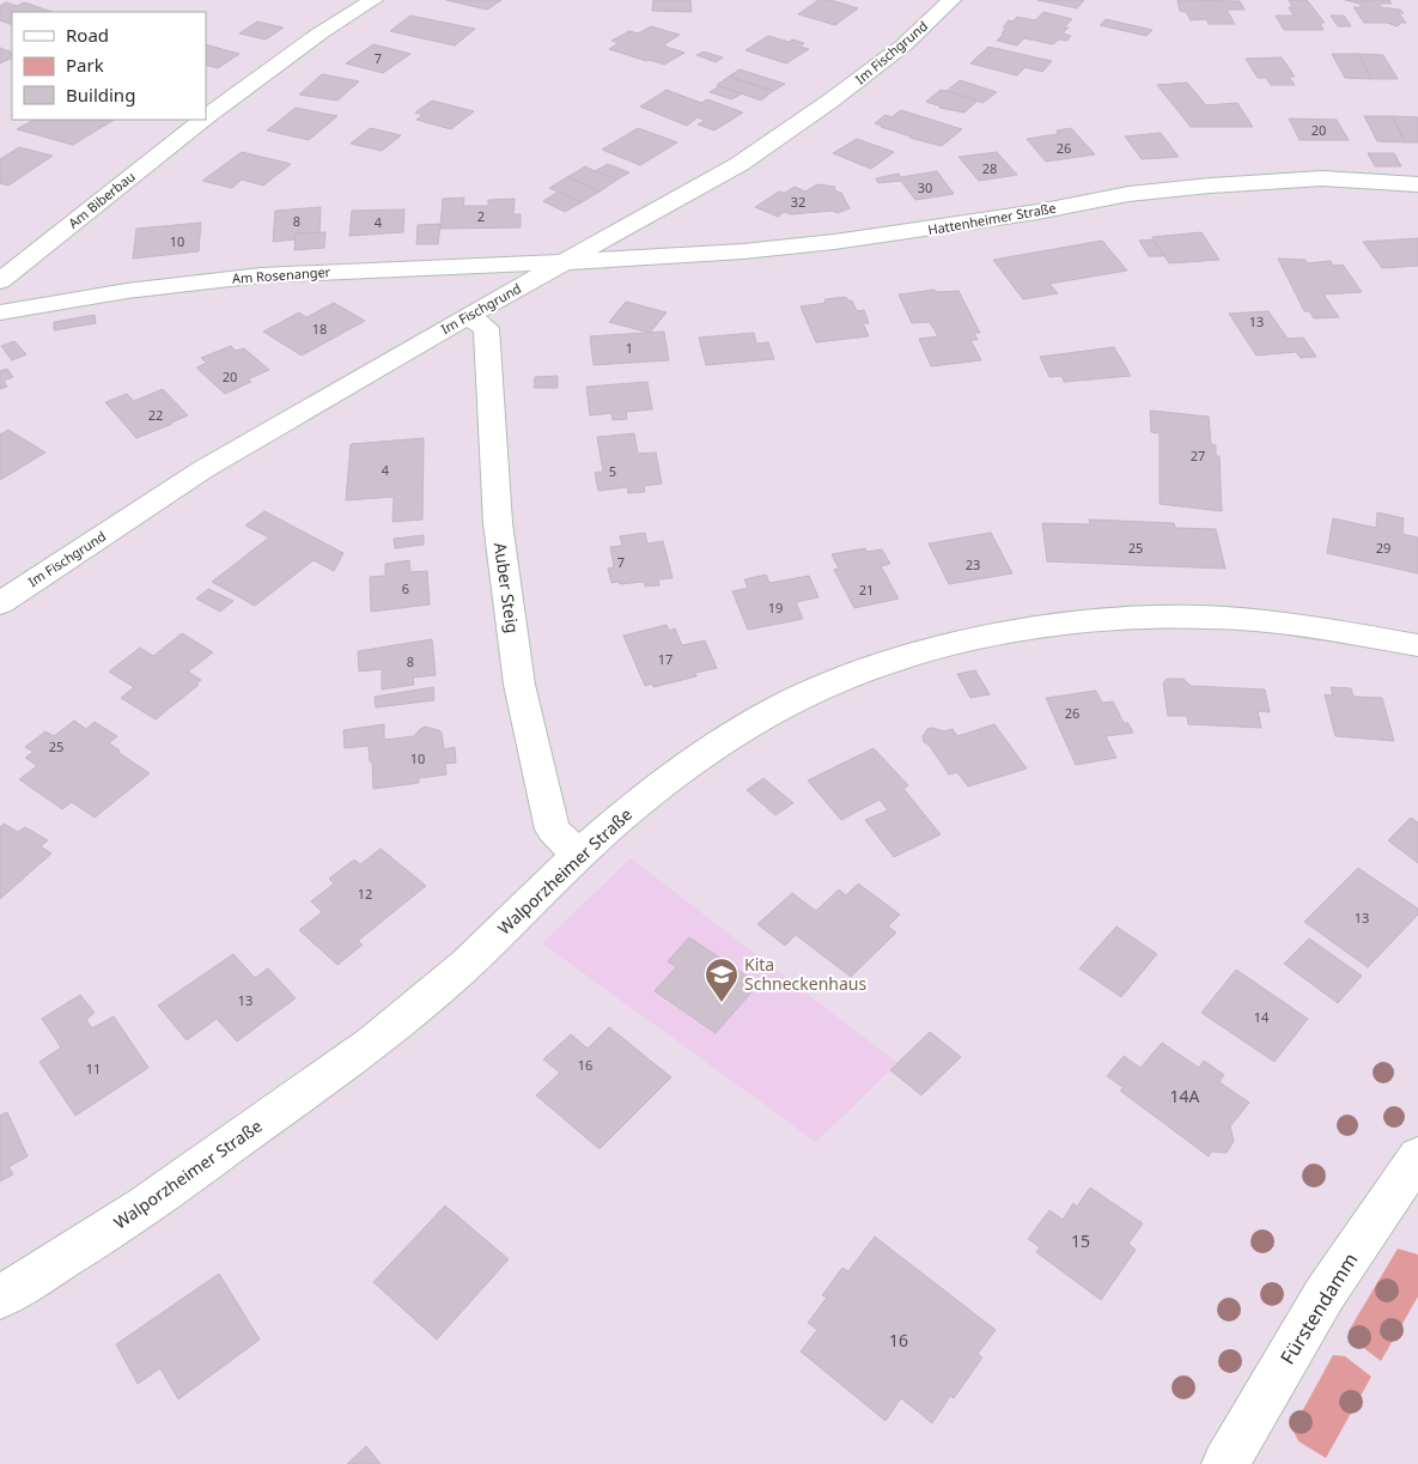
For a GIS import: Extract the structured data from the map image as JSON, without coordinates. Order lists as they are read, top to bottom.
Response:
{
  "streets": {
    "street": [
      "Im Fischgrund",
      "Am Biberbau",
      "Hattenheimer Straße",
      "Am Rosenanger",
      "Auber Steig",
      "Walporzheimer Straße",
      "Fürstendamm"
    ]
  },
  "crossings": [
    ["Im Fischgrund", "Hattenheimer Straße"],
    ["Im Fischgrund", "Am Rosenanger"],
    ["Im Fischgrund", "Auber Steig"],
    ["Hattenheimer Straße", "Am Rosenanger"],
    ["Auber Steig", "Walporzheimer Straße"]
  ],
  "places": {
    "school or university": ["Kita Schneckenhaus"]
  },
  "house_numbers": [
    "7",
    "20",
    "26",
    "28",
    "30",
    "32",
    "2",
    "8",
    "4",
    "10",
    "13",
    "18",
    "1",
    "20",
    "22",
    "27",
    "4",
    "5",
    "25",
    "29",
    "7",
    "23",
    "6",
    "21",
    "19",
    "17",
    "8",
    "26",
    "25",
    "10",
    "12",
    "13",
    "13",
    "14",
    "16",
    "11",
    "14A",
    "15",
    "16"
  ],
  "legend": ["Road", "Park", "Building"]
}
